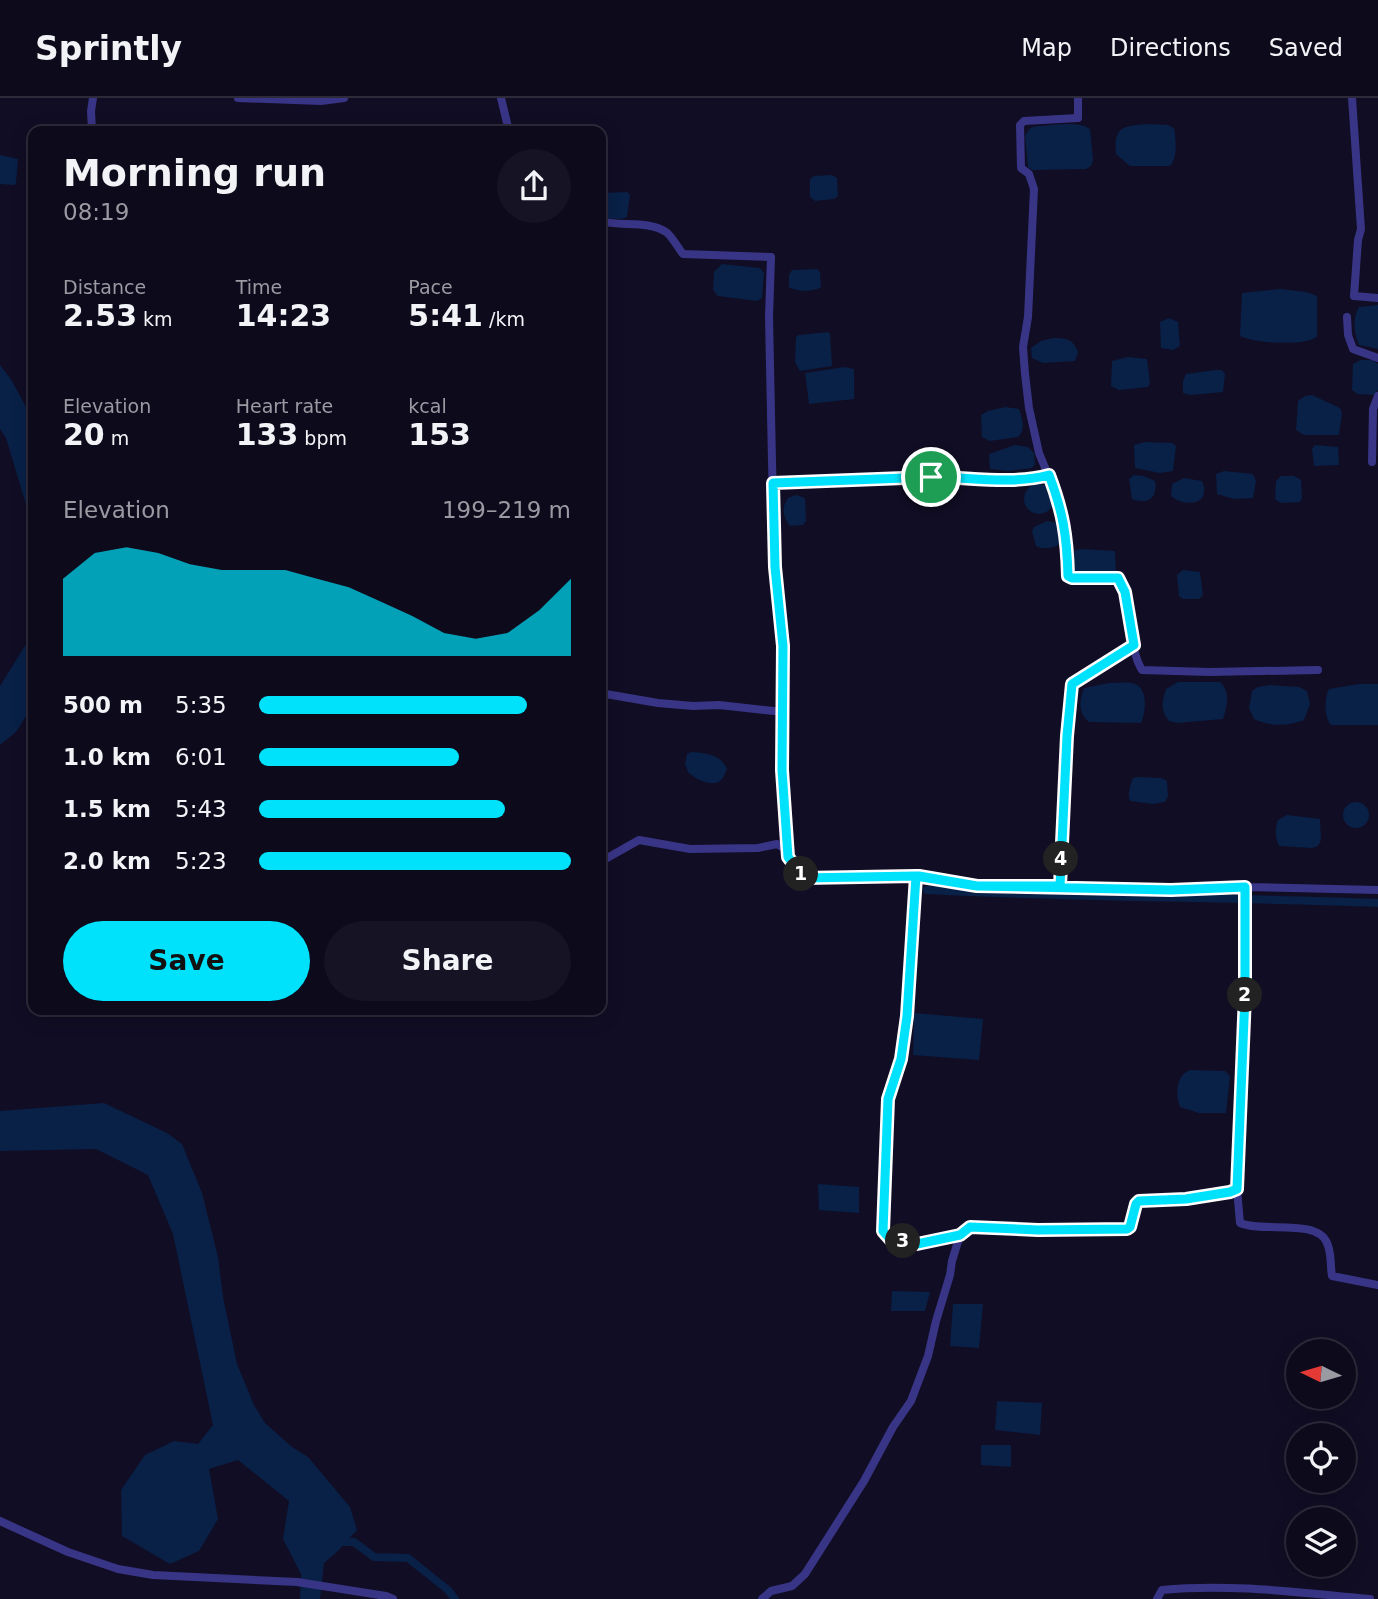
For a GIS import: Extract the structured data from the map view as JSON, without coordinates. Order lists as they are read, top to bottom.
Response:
{
  "north": "left",
  "page": {
    "header": "Sprintly",
    "nav": ["Map", "Directions", "Saved"],
    "heading": ["Morning run", "08:19"],
    "stats": [
      ["Distance", "2.53 km"],
      ["Time", "14:23"],
      ["Pace", "5:41 /km"],
      ["Elevation", "20 m"],
      ["Heart rate", "133 bpm"],
      ["kcal", "153"]
    ],
    "chart": ["Elevation", "199–219 m"],
    "list": [
      {
        "name": "500 m",
        "note": "5:35"
      },
      {
        "name": "1.0 km",
        "note": "6:01"
      },
      {
        "name": "1.5 km",
        "note": "5:43"
      },
      {
        "name": "2.0 km",
        "note": "5:23"
      }
    ],
    "pins": [
      "4",
      "1",
      "2",
      "3"
    ],
    "buttons": ["Save", "Share"]
  }
}
